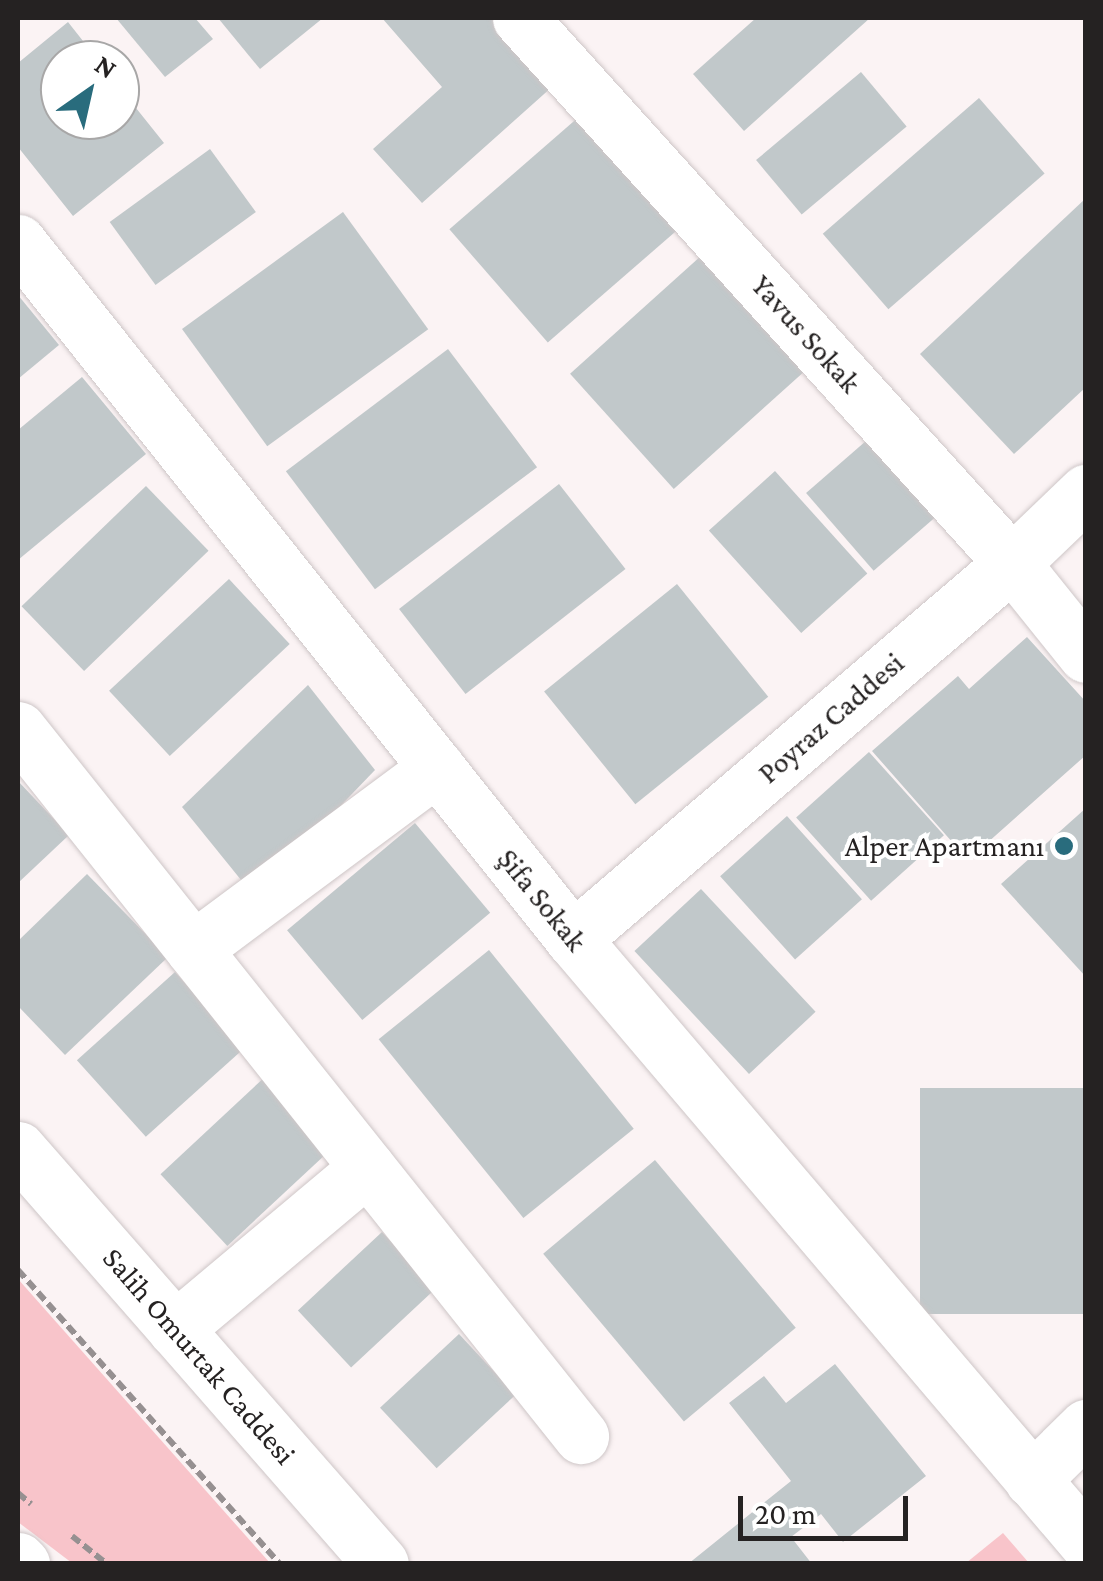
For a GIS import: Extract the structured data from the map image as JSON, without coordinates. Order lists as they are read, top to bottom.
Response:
{
  "streets": {
    "street": [
      "Yavus Sokak",
      "Poyraz Caddesi",
      "Şifa Sokak",
      "Salih Omurtak Caddesi"
    ]
  },
  "crossings": [
    ["Yavus Sokak", "Poyraz Caddesi"],
    ["Poyraz Caddesi", "Şifa Sokak"]
  ],
  "places": ["Alper Apartmanı"],
  "scale_bar": "20 m",
  "north": "top right"
}
